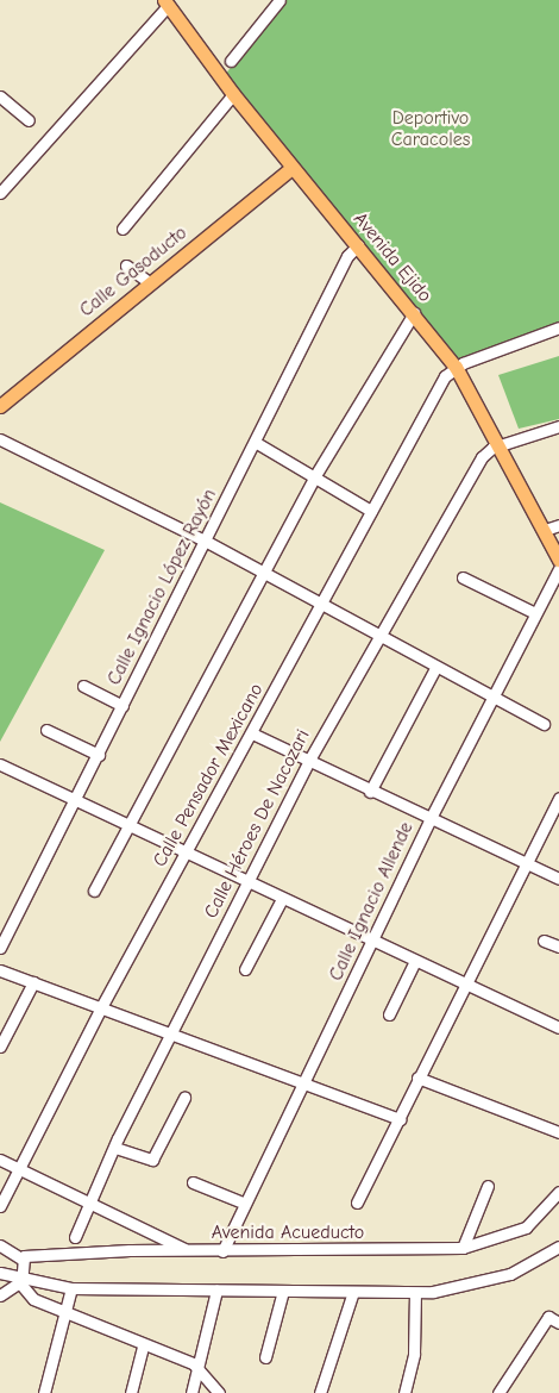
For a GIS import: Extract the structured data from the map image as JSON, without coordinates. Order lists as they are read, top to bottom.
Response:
{
  "streets": {
    "main road": ["Avenida Ejido", "Calle Gasoducto"],
    "street": [
      "Calle Ignacio López Rayón",
      "Calle Pensador Mexicano",
      "Calle Héroes De Nacozari",
      "Calle Ignacio Allende",
      "Avenida Acueducto"
    ]
  },
  "crossings": [
    ["Avenida Ejido", "Calle Gasoducto"],
    ["Avenida Ejido", "Calle Ignacio López Rayón"],
    ["Avenida Ejido", "Calle Pensador Mexicano"],
    ["Avenida Ejido", "Calle Héroes De Nacozari"],
    ["Calle Ignacio Allende", "Avenida Acueducto"]
  ],
  "parks": ["Deportivo Caracoles"]
}
